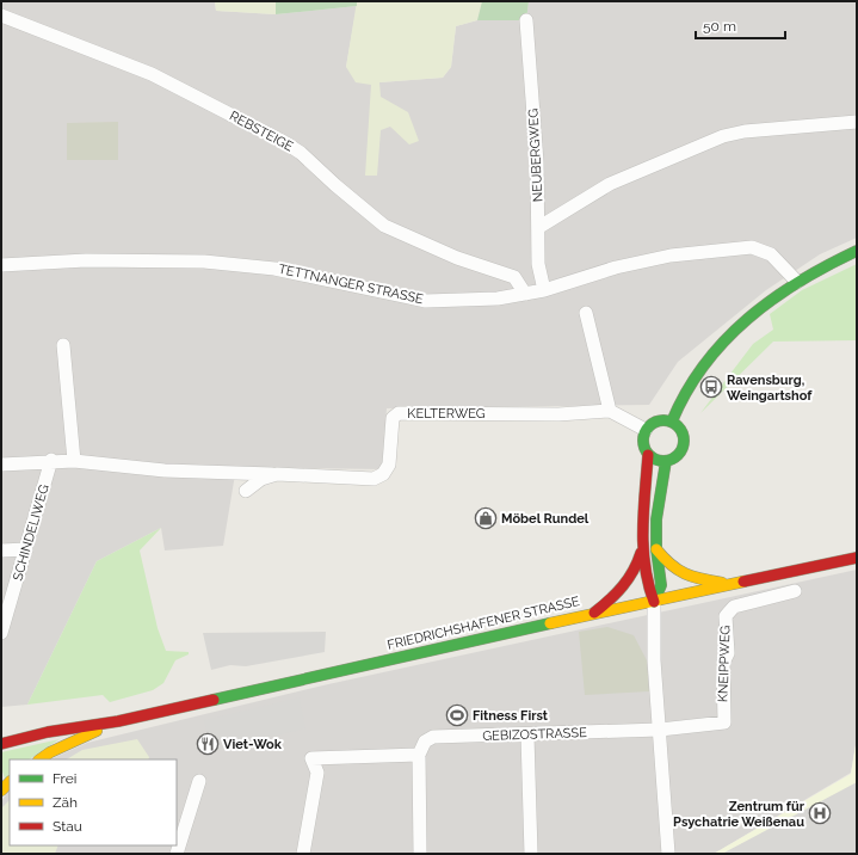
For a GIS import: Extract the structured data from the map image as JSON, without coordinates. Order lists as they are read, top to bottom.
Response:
{
  "streets": {
    "main road": ["FRIEDRICHSHAFENER STRASSE"],
    "street": [
      "REBSTEIGE",
      "NEUBERGWEG",
      "TETTNANGER STRASSE",
      "KELTERWEG",
      "SCHINDELIWEG",
      "KNEIPPWEG",
      "GEBIZOSTRASSE"
    ]
  },
  "crossings": [
    ["REBSTEIGE", "TETTNANGER STRASSE"],
    ["NEUBERGWEG", "TETTNANGER STRASSE"],
    ["KELTERWEG", "SCHINDELIWEG"],
    ["KNEIPPWEG", "GEBIZOSTRASSE"]
  ],
  "places": {
    "bus stop": ["Ravensburg, Weingartshof"],
    "shop": ["Möbel Rundel"],
    "sports": ["Fitness First"],
    "restaurant": ["Viet-Wok"],
    "hospital": ["Zentrum für Psychatrie Weißenau"]
  },
  "legend": ["Frei", "Zäh", "Stau"],
  "scale_bar": "50 m"
}
